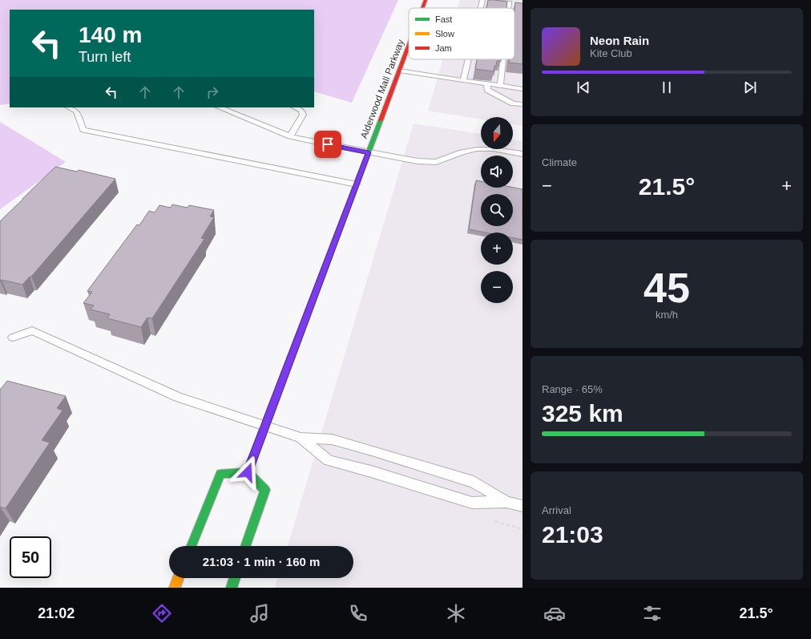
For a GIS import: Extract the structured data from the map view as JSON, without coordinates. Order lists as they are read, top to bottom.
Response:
{
  "streets": {
    "main road": ["Alderwood Mall Parkway"]
  },
  "legend": ["Fast", "Slow", "Jam"],
  "north": "bottom",
  "page": {
    "turn": ["140 m", "Turn left"],
    "song": ["Neon Rain", "Kite Club"],
    "map_buttons": ["+", "−"],
    "tile": [
      "Climate",
      ["45", "km/h"],
      ["Range · 65%", "325 km"],
      ["Arrival", "21:03"]
    ],
    "heat": ["−", "21.5°", "+"],
    "limit": "50",
    "trip": "21:03 · 1 min · 160 m",
    "tabs": ["21:02", "21.5°"]
  }
}
